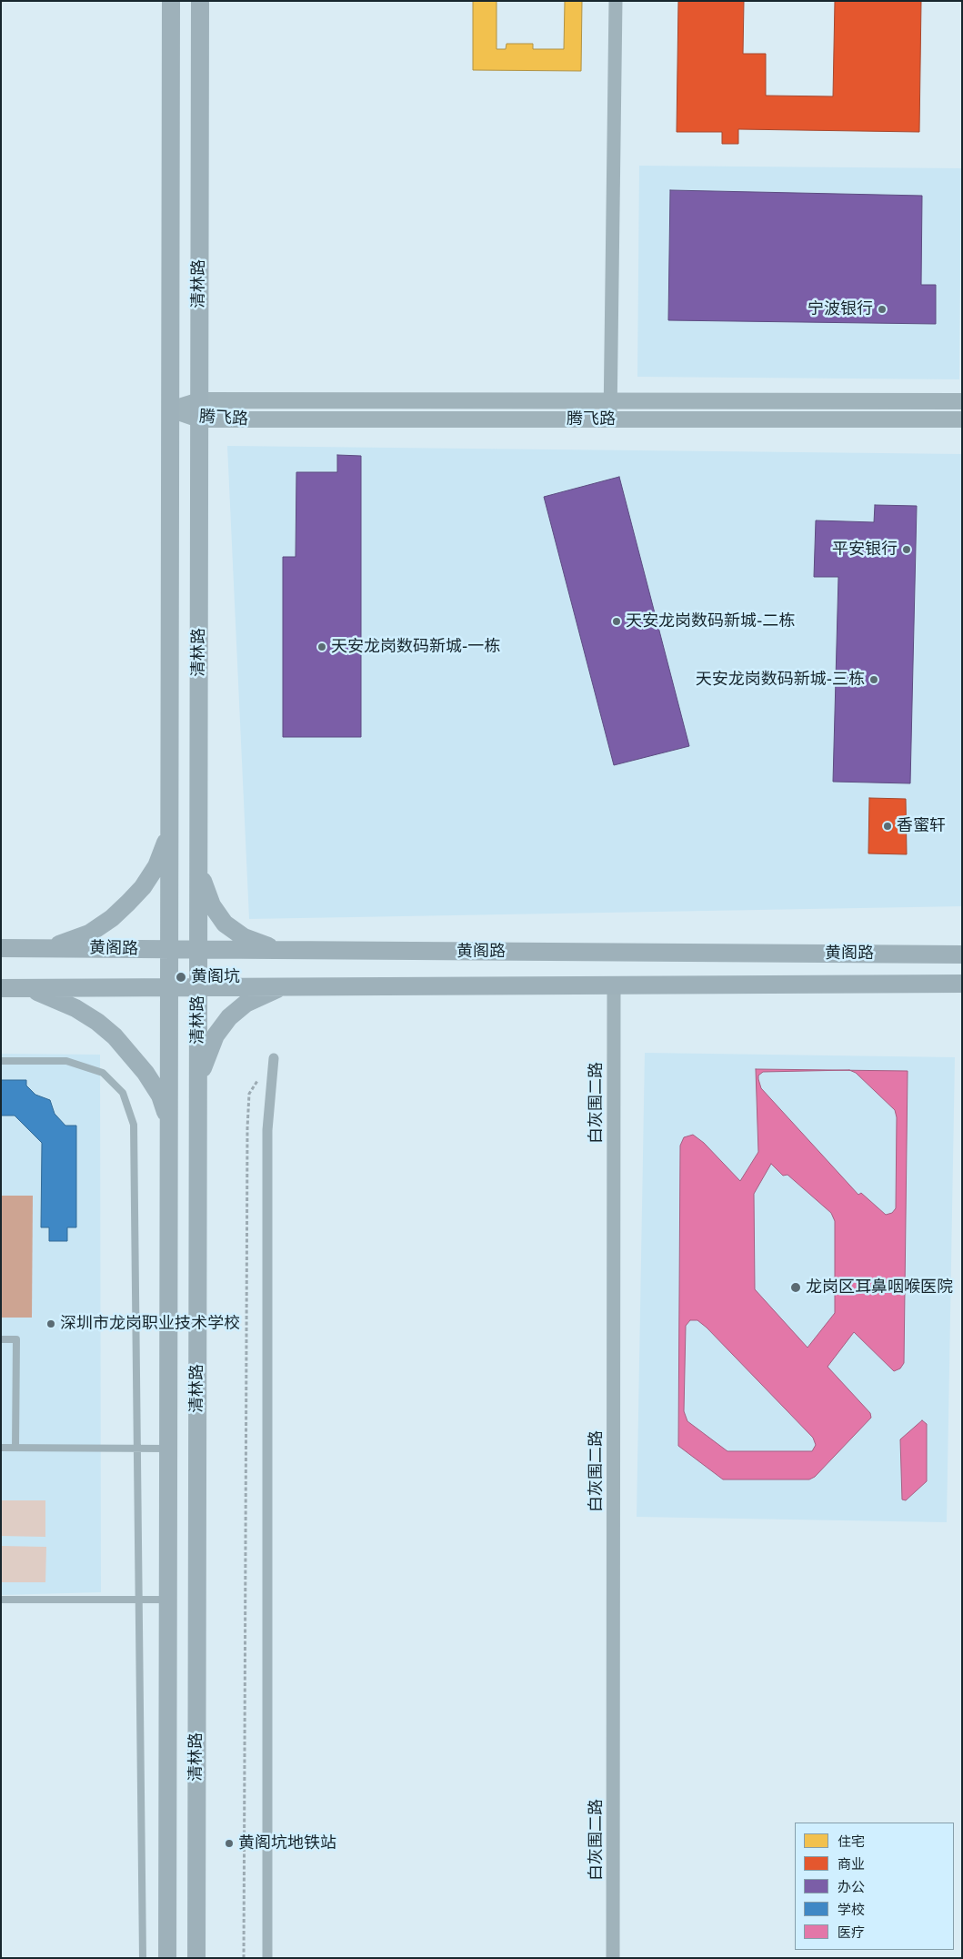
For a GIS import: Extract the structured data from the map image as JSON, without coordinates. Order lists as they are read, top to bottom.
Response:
{
  "streets": {
    "main road": ["清林路", "黄阁路"],
    "street": ["腾飞路", "白灰围二路"]
  },
  "crossings": [
    ["清林路", "腾飞路"],
    ["清林路", "黄阁路"],
    ["黄阁路", "白灰围二路"]
  ],
  "places": [
    "宁波银行",
    "平安银行",
    "天安龙岗数码新城-二栋",
    "天安龙岗数码新城-一栋",
    "天安龙岗数码新城-三栋",
    "香蜜轩",
    "黄阁坑",
    "龙岗区耳鼻咽喉医院",
    "深圳市龙岗职业技术学校",
    "黄阁坑地铁站"
  ],
  "legend": [
    "住宅",
    "商业",
    "办公",
    "学校",
    "医疗"
  ]
}
